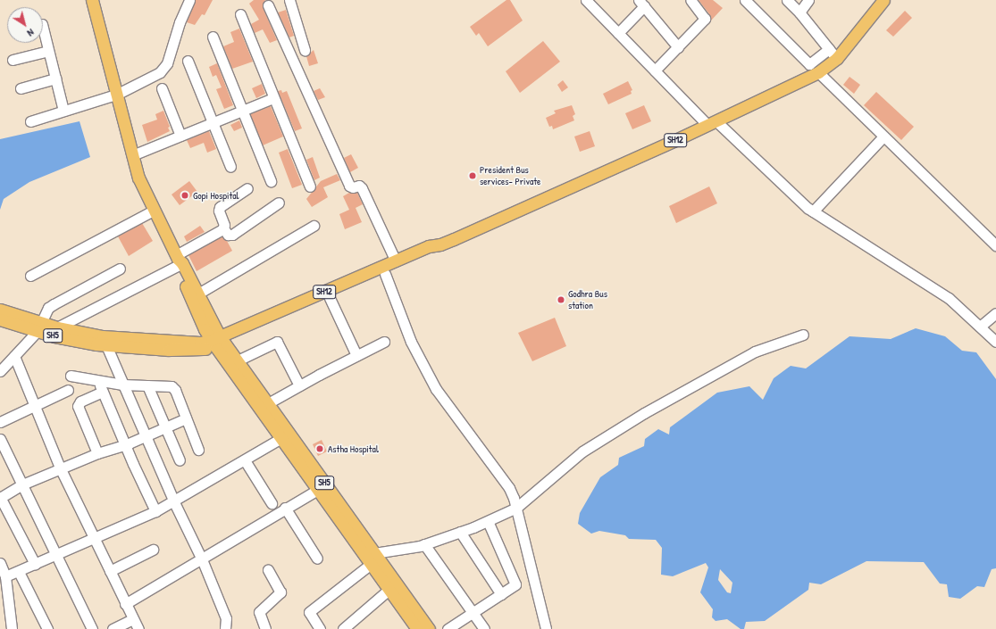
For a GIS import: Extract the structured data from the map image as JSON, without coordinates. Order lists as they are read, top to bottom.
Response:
{
  "streets": {
    "main road": ["SH12", "SH5"]
  },
  "crossings": [
    ["SH12", "SH5"]
  ],
  "places": [
    "President Bus services- Private",
    "Gopi Hospital",
    "Godhra Bus station",
    "Astha Hospital"
  ],
  "north": "bottom right"
}
